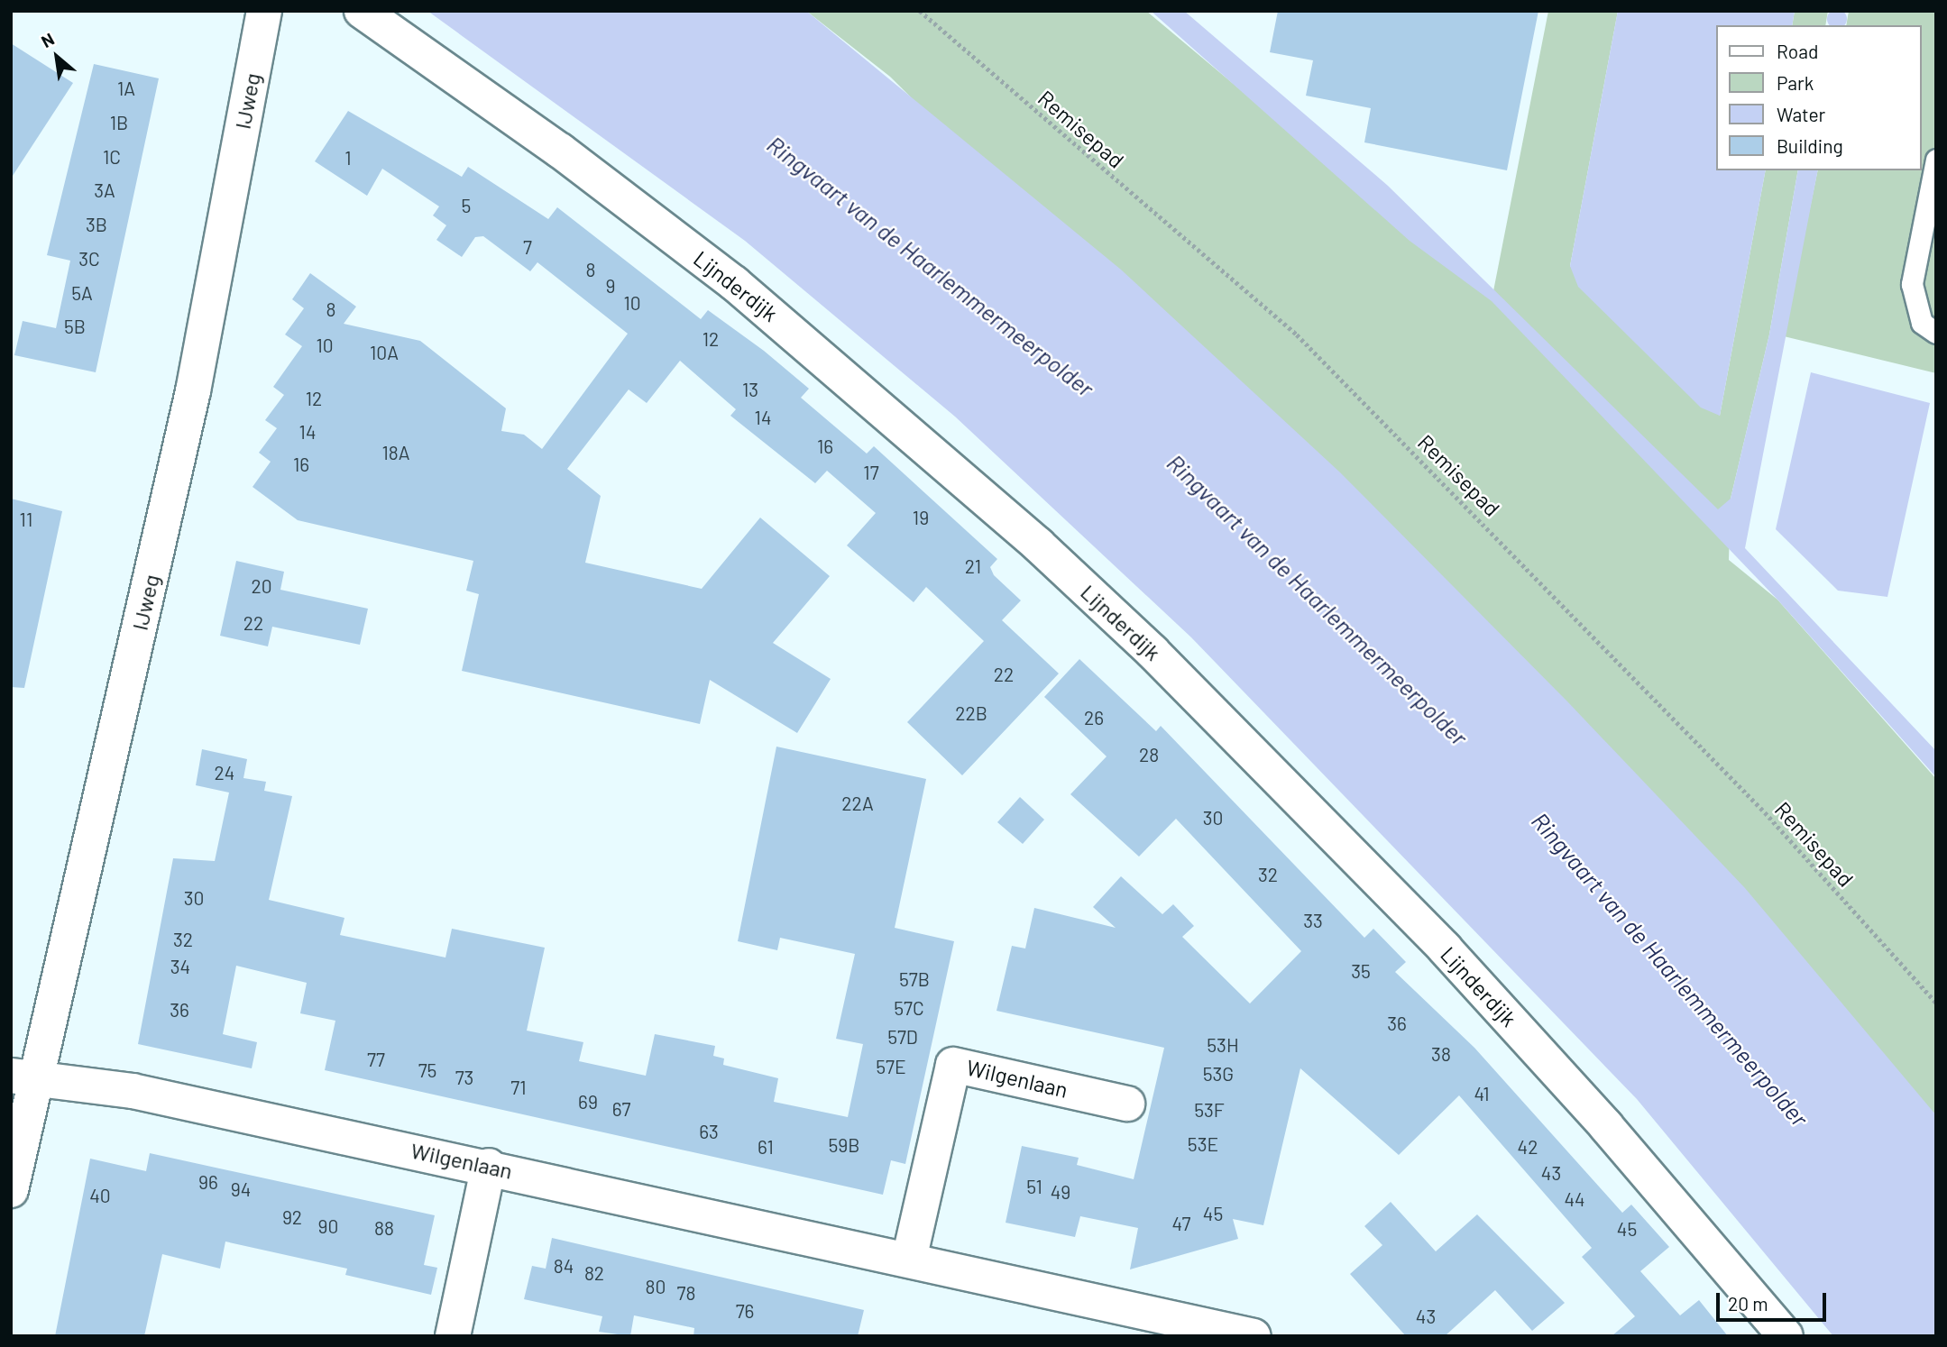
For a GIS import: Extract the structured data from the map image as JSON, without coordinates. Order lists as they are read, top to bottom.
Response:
{
  "streets": {
    "street": ["IJweg", "Lijnderdijk", "Wilgenlaan"],
    "path": ["Remisepad"]
  },
  "crossings": [
    ["IJweg", "Wilgenlaan"]
  ],
  "water": ["Ringvaart van de Haarlemmermeerpolder"],
  "house_numbers": [
    "1A",
    "1B",
    "1C",
    "1",
    "3A",
    "5",
    "3B",
    "7",
    "3C",
    "8",
    "9",
    "5A",
    "10",
    "8",
    "5B",
    "12",
    "10",
    "10A",
    "13",
    "12",
    "14",
    "14",
    "16",
    "18A",
    "16",
    "17",
    "19",
    "11",
    "21",
    "20",
    "22",
    "22",
    "22B",
    "26",
    "28",
    "24",
    "22A",
    "30",
    "32",
    "30",
    "33",
    "32",
    "34",
    "35",
    "57B",
    "57C",
    "36",
    "36",
    "57D",
    "53H",
    "38",
    "77",
    "57E",
    "75",
    "53G",
    "73",
    "71",
    "41",
    "69",
    "67",
    "53F",
    "63",
    "53E",
    "59B",
    "61",
    "42",
    "43",
    "96",
    "51",
    "94",
    "49",
    "40",
    "44",
    "45",
    "92",
    "47",
    "90",
    "88",
    "45",
    "84",
    "82",
    "80",
    "78",
    "76",
    "43"
  ],
  "legend": [
    "Road",
    "Park",
    "Water",
    "Building"
  ],
  "scale_bar": "20 m",
  "north": "top left"
}
